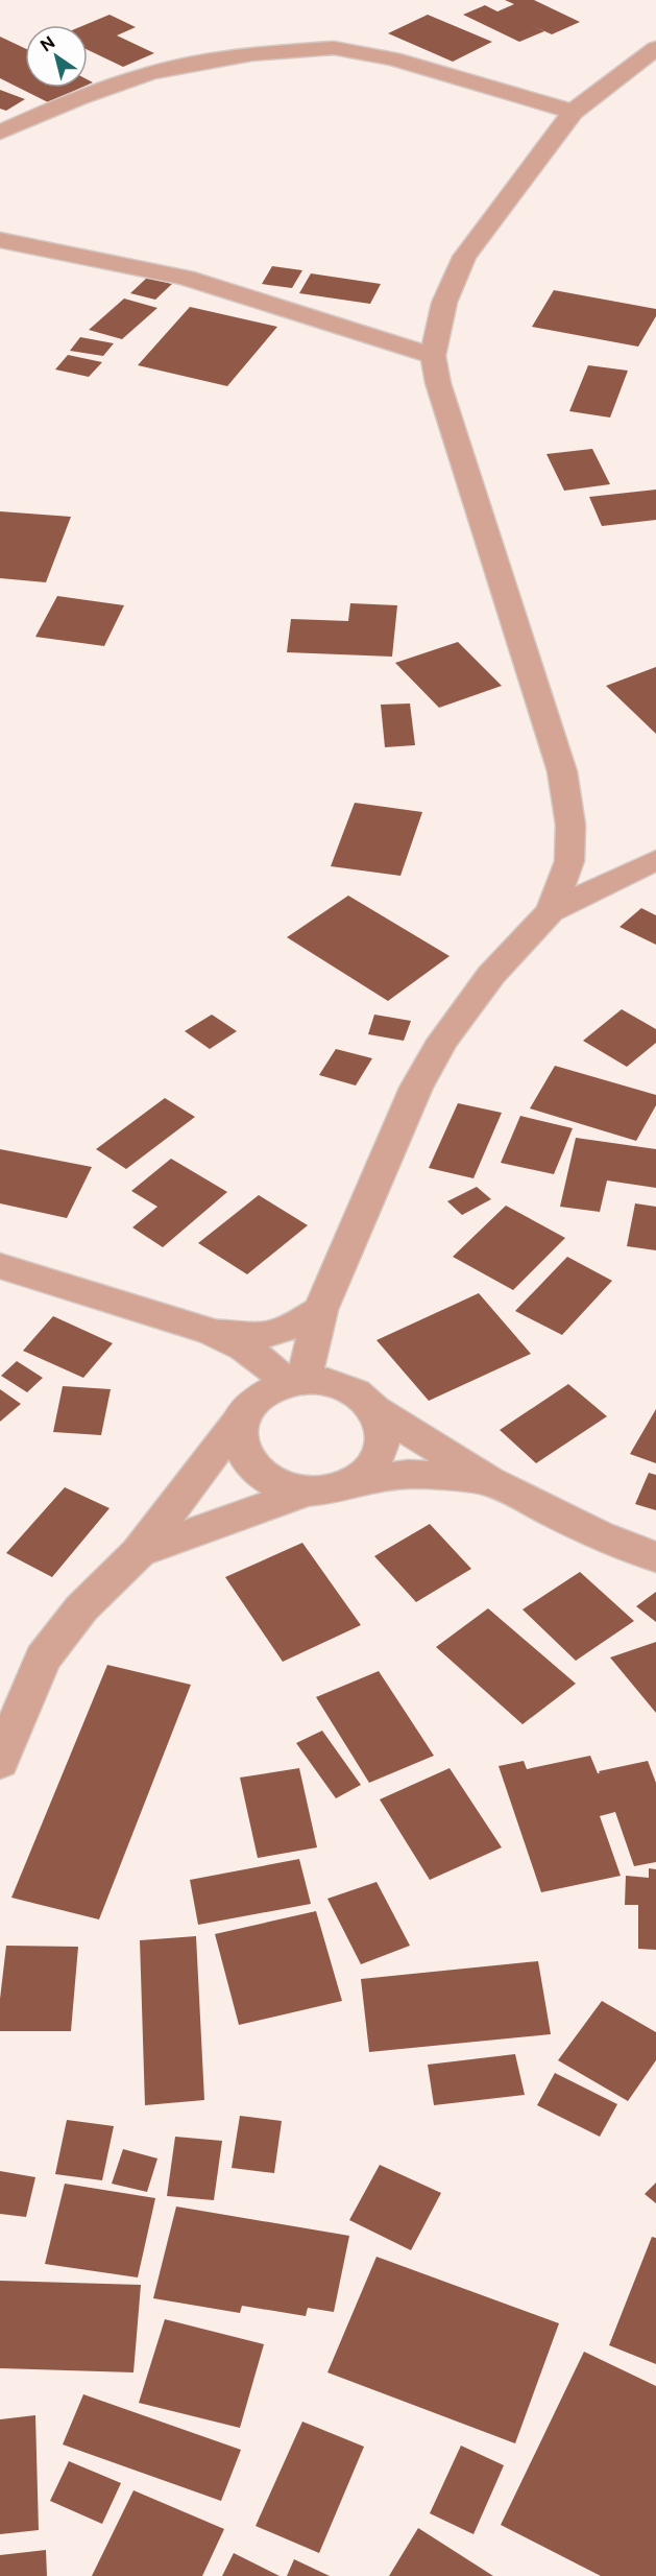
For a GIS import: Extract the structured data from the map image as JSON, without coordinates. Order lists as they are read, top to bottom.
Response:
{
  "north": "top left"
}
